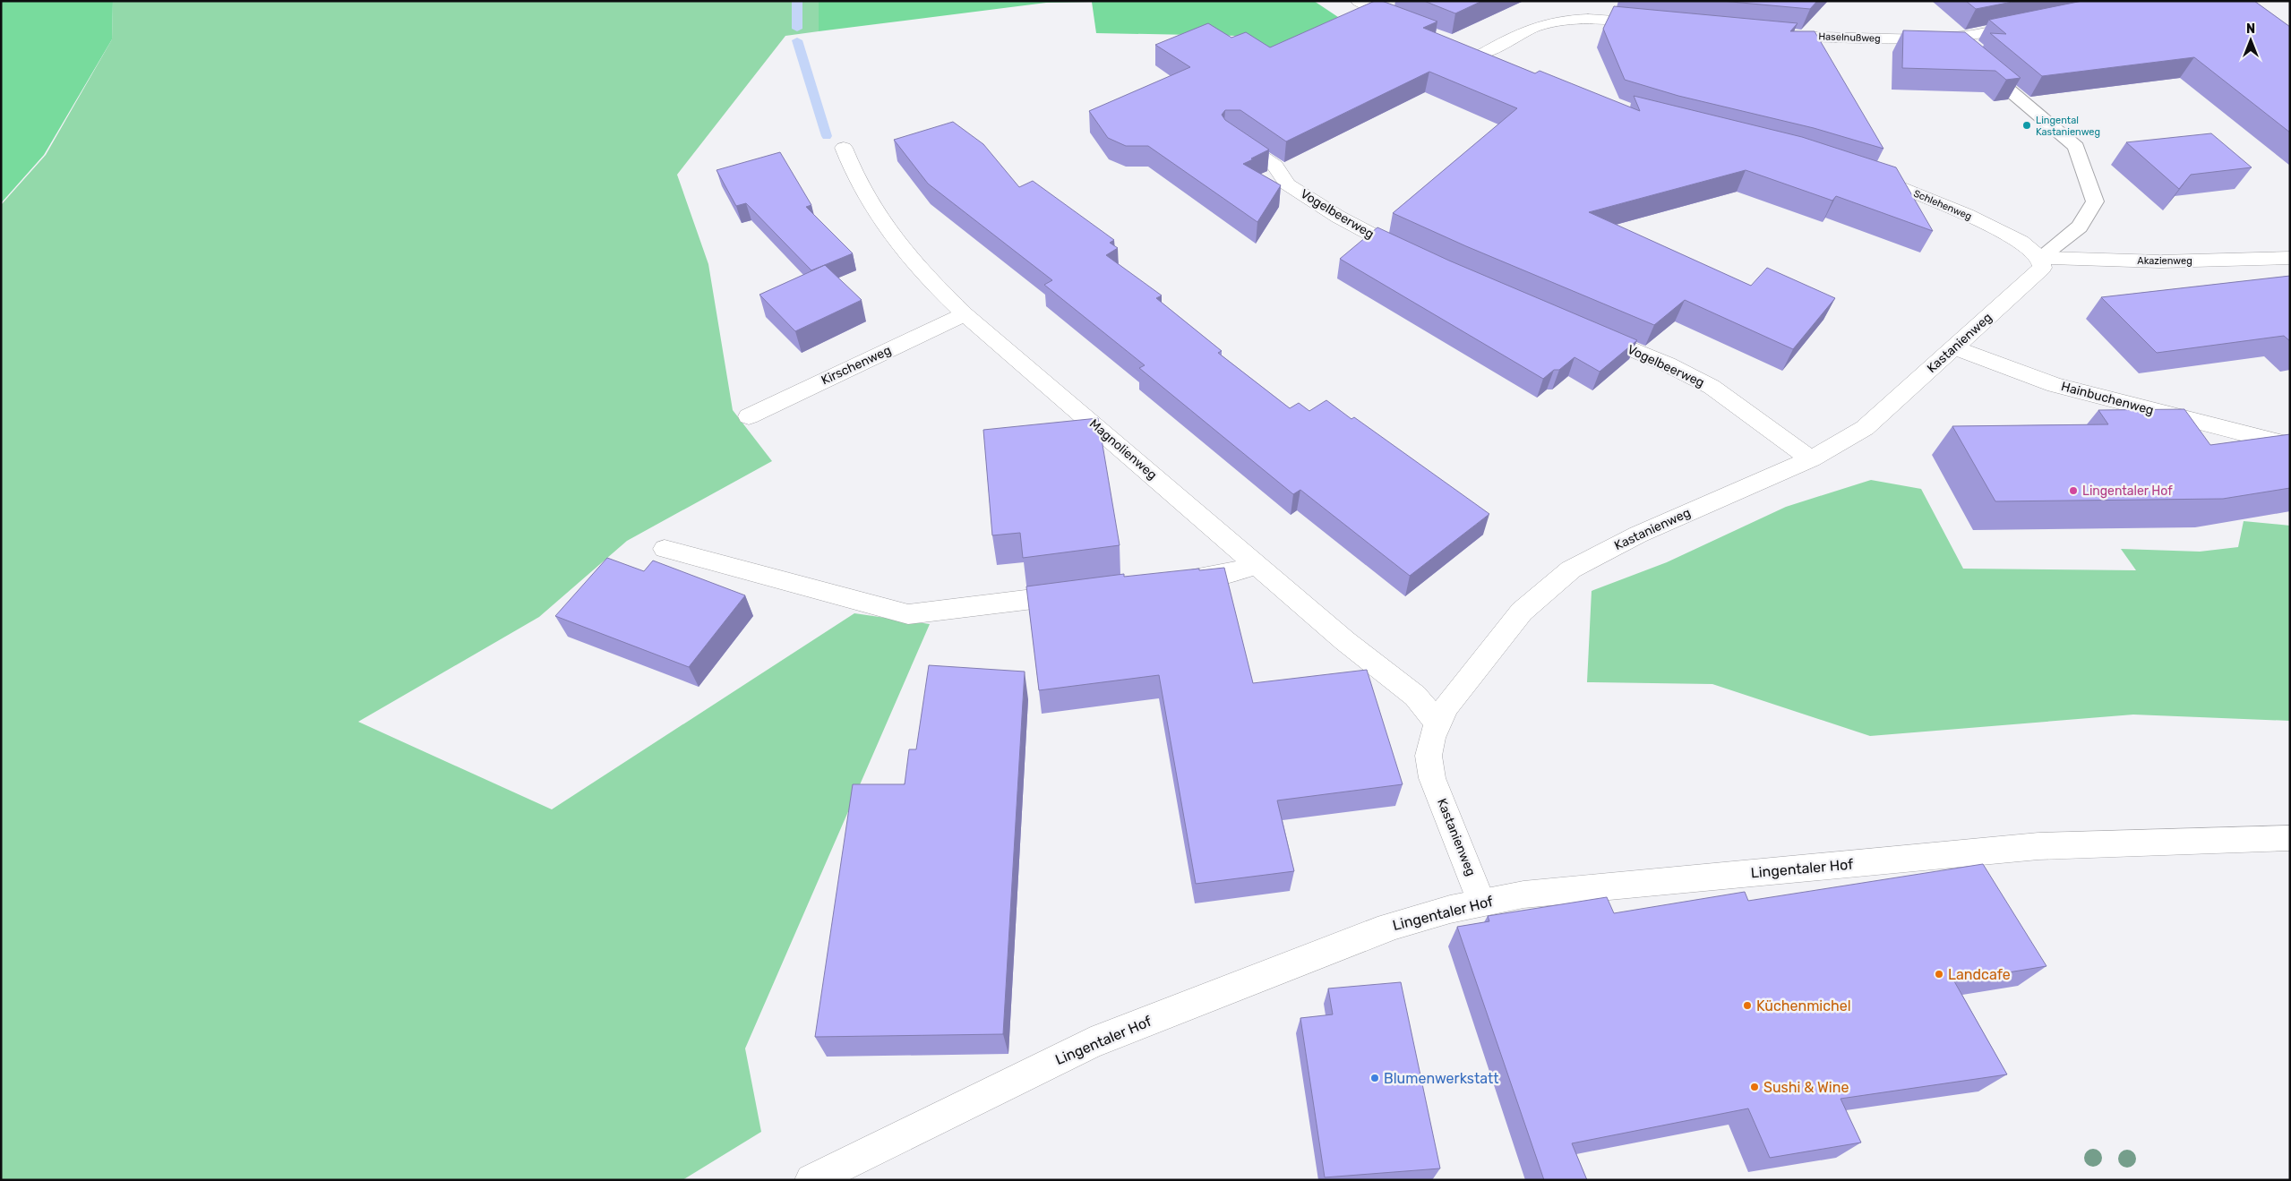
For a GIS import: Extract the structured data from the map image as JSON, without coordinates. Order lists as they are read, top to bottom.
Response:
{
  "streets": {
    "street": [
      "Haselnußweg",
      "Schlehenweg",
      "Vogelbeerweg",
      "Akazienweg",
      "Kastanienweg",
      "Kirschenweg",
      "Hainbuchenweg",
      "Magnolienweg",
      "Lingentaler Hof"
    ]
  },
  "crossings": [
    ["Schlehenweg", "Akazienweg"],
    ["Schlehenweg", "Kastanienweg"],
    ["Vogelbeerweg", "Kastanienweg"],
    ["Akazienweg", "Kastanienweg"],
    ["Kastanienweg", "Hainbuchenweg"],
    ["Kastanienweg", "Magnolienweg"],
    ["Kastanienweg", "Lingentaler Hof"],
    ["Kirschenweg", "Magnolienweg"]
  ],
  "places": [
    "Lingental Kastanienweg",
    "Lingentaler Hof",
    "Landcafe",
    "Küchenmichel",
    "Blumenwerkstatt",
    "Sushi & Wine"
  ],
  "north": "top"
}
